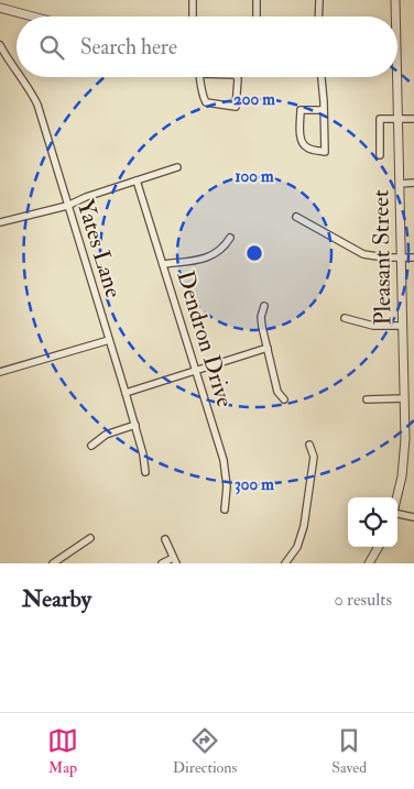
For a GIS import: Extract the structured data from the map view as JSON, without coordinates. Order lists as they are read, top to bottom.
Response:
{
  "streets": {
    "street": ["Yates Lane", "Pleasant Street", "Dendron Drive"]
  },
  "page": {
    "search": "Search here",
    "heading": ["Nearby", "0 results"],
    "nav": ["Map", "Directions", "Saved"]
  },
  "rings": ["200 m", "100 m", "300 m"]
}
